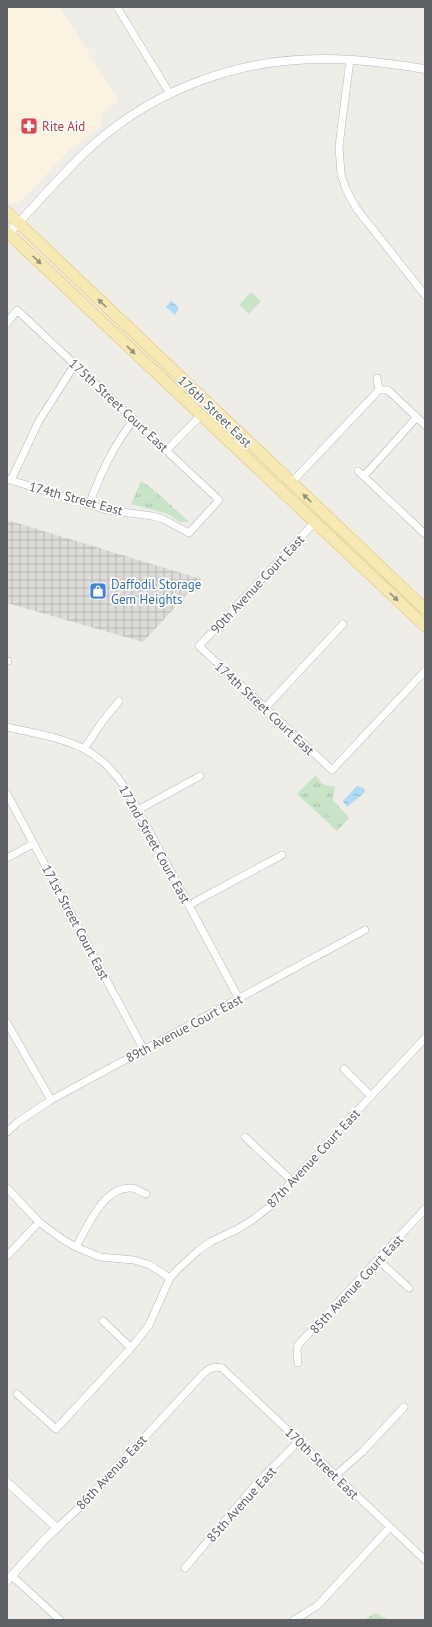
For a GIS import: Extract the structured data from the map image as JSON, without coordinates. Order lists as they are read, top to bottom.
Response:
{
  "streets": {
    "main road": ["176th Street East"],
    "street": [
      "175th Street Court East",
      "174th Street East",
      "90th Avenue Court East",
      "174th Street Court East",
      "172nd Street Court East",
      "171st Street Court East",
      "89th Avenue Court East",
      "87th Avenue Court East",
      "85th Avenue Court East",
      "170th Street East",
      "86th Avenue East",
      "85th Avenue East"
    ]
  },
  "crossings": [
    ["175th Street Court East", "174th Street East"],
    ["176th Street East", "90th Avenue Court East"],
    ["90th Avenue Court East", "174th Street Court East"],
    ["172nd Street Court East", "89th Avenue Court East"],
    ["171st Street Court East", "89th Avenue Court East"],
    ["170th Street East", "86th Avenue East"],
    ["170th Street East", "85th Avenue East"]
  ],
  "places": {
    "pharmacy": ["Rite Aid"],
    "shop": ["Daffodil Storage Gem Heights"]
  }
}
